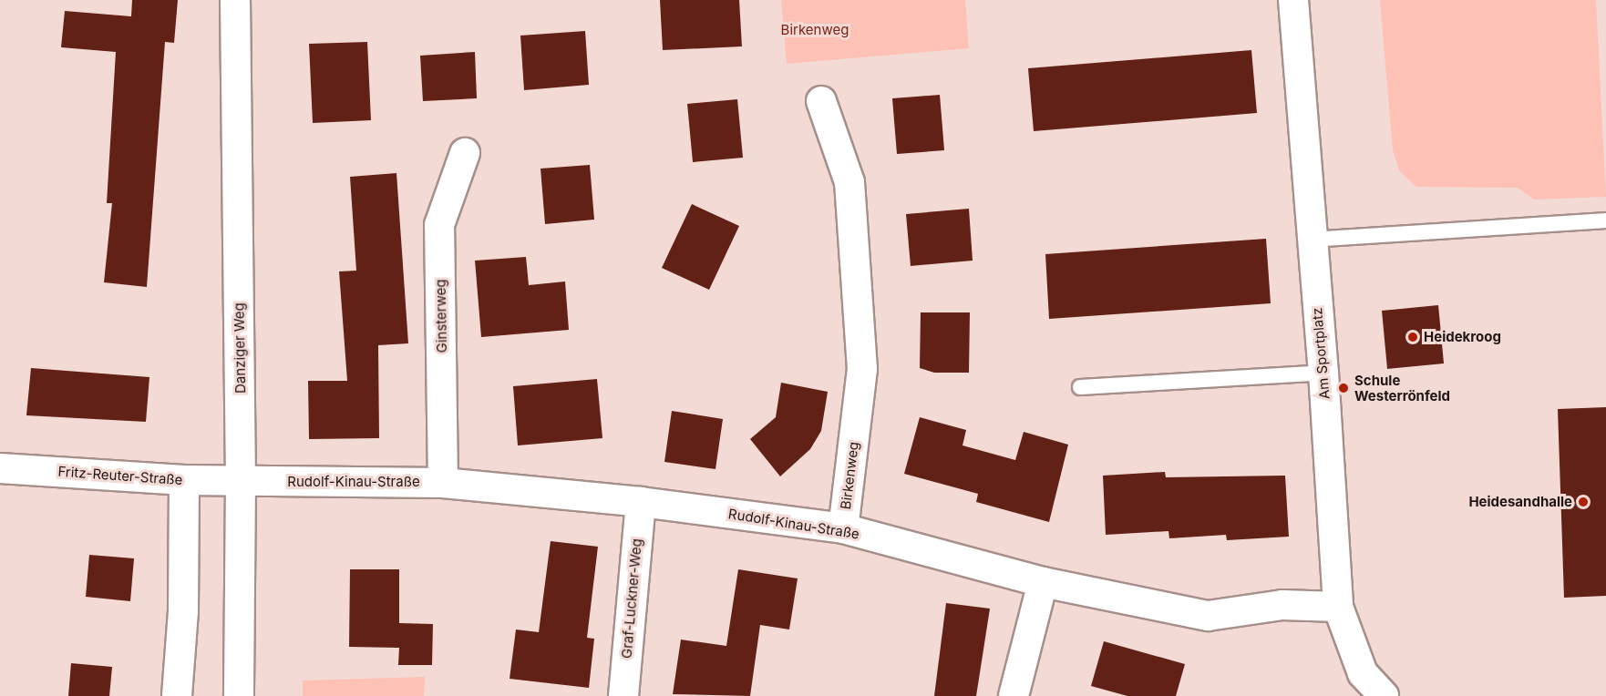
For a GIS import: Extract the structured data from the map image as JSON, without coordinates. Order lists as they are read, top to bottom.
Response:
{
  "streets": {
    "street": [
      "Ginsterweg",
      "Danziger Weg",
      "Am Sportplatz",
      "Fritz-Reuter-Straße",
      "Birkenweg",
      "Rudolf-Kinau-Straße",
      "Graf-Luckner-Weg"
    ]
  },
  "crossings": [
    ["Ginsterweg", "Rudolf-Kinau-Straße"],
    ["Danziger Weg", "Fritz-Reuter-Straße"],
    ["Danziger Weg", "Rudolf-Kinau-Straße"],
    ["Am Sportplatz", "Rudolf-Kinau-Straße"],
    ["Fritz-Reuter-Straße", "Rudolf-Kinau-Straße"],
    ["Birkenweg", "Rudolf-Kinau-Straße"],
    ["Rudolf-Kinau-Straße", "Graf-Luckner-Weg"]
  ],
  "parks": ["Birkenweg"],
  "places": ["Heidekroog", "Schule Westerrönfeld", "Heidesandhalle"]
}
